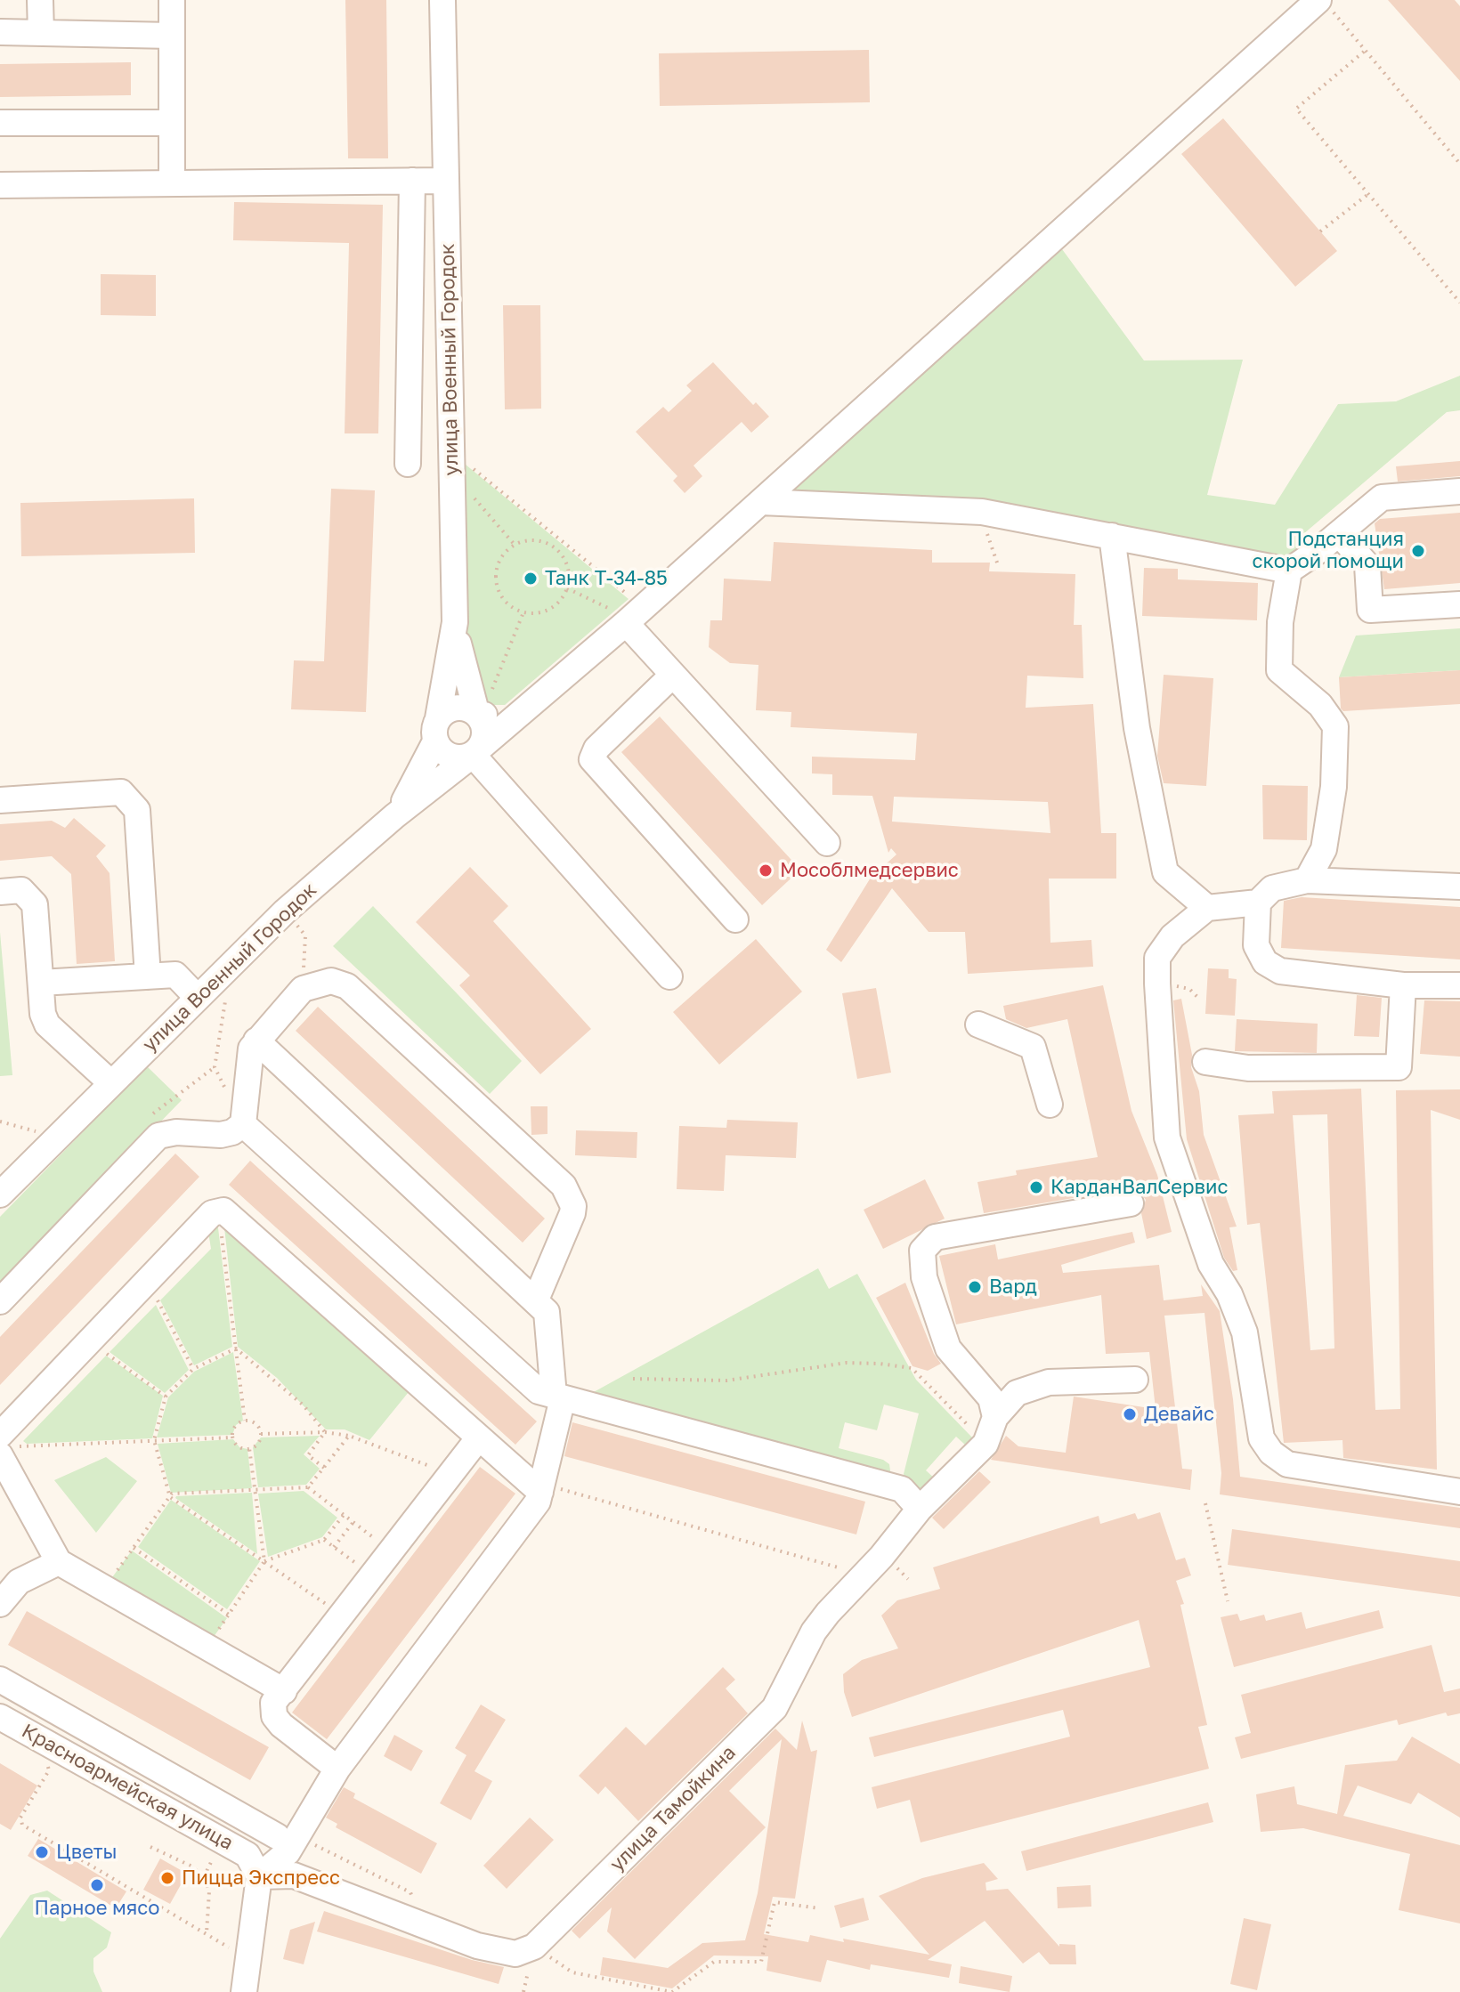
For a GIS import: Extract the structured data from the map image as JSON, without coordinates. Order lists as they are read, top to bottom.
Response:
{
  "streets": {
    "street": ["улица Военный Городок", "Красноармейская улица", "улица Тамойкина"]
  },
  "places": [
    "Подстанция скорой помощи",
    "Танк Т-34-85",
    "Мособлмедсервис",
    "КарданВалСервис",
    "Вард",
    "Девайс",
    "Цветы",
    "Пицца Экспресс",
    "Парное мясо"
  ]
}
